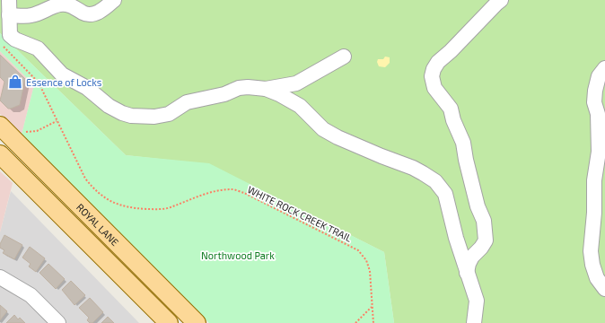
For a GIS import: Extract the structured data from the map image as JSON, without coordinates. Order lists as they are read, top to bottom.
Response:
{
  "streets": {
    "main road": ["ROYAL LANE"],
    "path": ["WHITE ROCK CREEK TRAIL"]
  },
  "parks": ["Northwood Park"],
  "places": {
    "shop": ["Essence of Locks"]
  }
}
